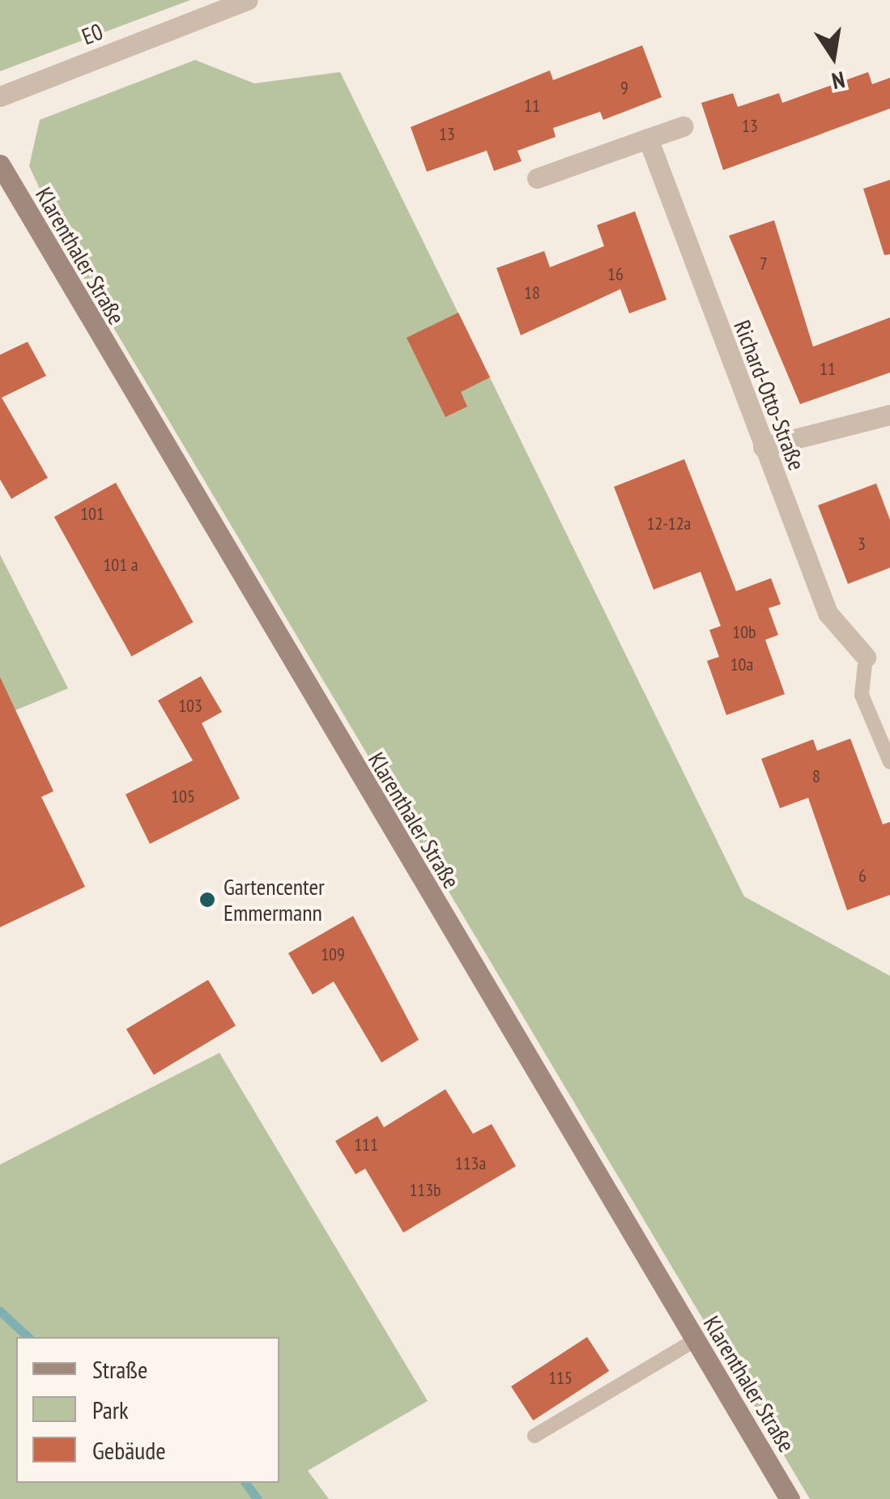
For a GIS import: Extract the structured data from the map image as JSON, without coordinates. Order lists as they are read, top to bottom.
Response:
{
  "streets": {
    "main road": ["Klarenthaler Straße"],
    "street": ["E0", "Richard-Otto-Straße"]
  },
  "places": ["Gartencenter Emmermann"],
  "house_numbers": [
    "9",
    "11",
    "13",
    "13",
    "7",
    "16",
    "18",
    "11",
    "101",
    "12-12a",
    "3",
    "101 a",
    "10b",
    "10a",
    "103",
    "8",
    "105",
    "6",
    "109",
    "111",
    "113a",
    "113b",
    "115"
  ],
  "legend": ["Straße", "Park", "Gebäude"],
  "north": "bottom"
}
